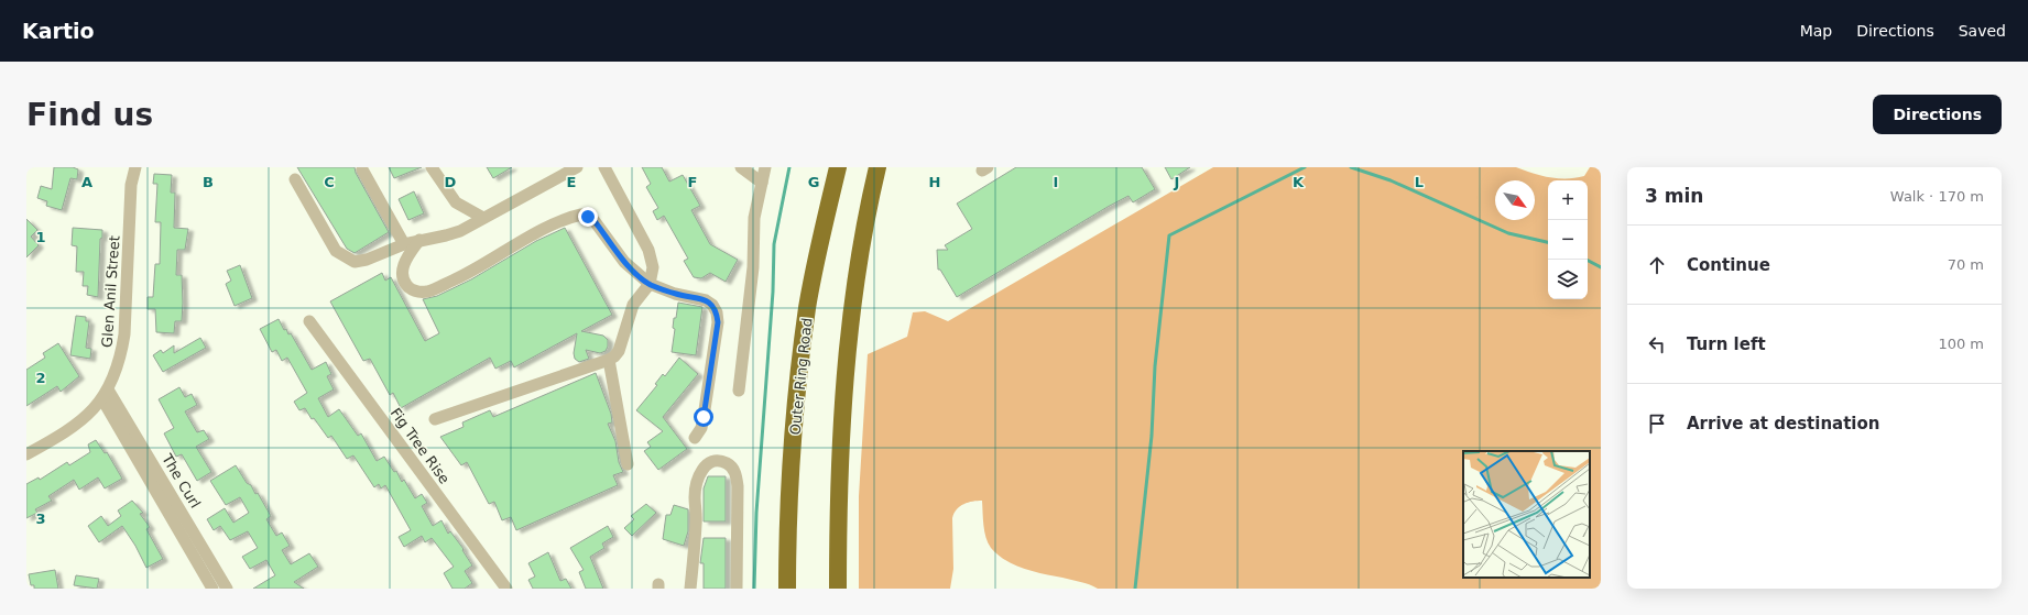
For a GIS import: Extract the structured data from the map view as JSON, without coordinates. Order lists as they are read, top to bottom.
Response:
{
  "streets": {
    "highway": ["Outer Ring Road"],
    "street": ["Glen Anil Street", "Fig Tree Rise", "The Curl"]
  },
  "crossings": [
    ["Glen Anil Street", "The Curl"]
  ],
  "north": "bottom right",
  "page": {
    "header": "Kartio",
    "nav": ["Map", "Directions", "Saved"],
    "buttons": "Directions",
    "title": "Find us",
    "heading": ["3 min", "Walk · 170 m"],
    "map_buttons": ["+", "−"],
    "list": [
      ["Continue", "70 m"],
      ["Turn left", "100 m"],
      "Arrive at destination"
    ]
  },
  "grid": {
    "columns": [
      "A",
      "B",
      "C",
      "D",
      "E",
      "F",
      "G",
      "H",
      "I",
      "J",
      "K",
      "L"
    ],
    "rows": ["1", "2", "3"]
  }
}
